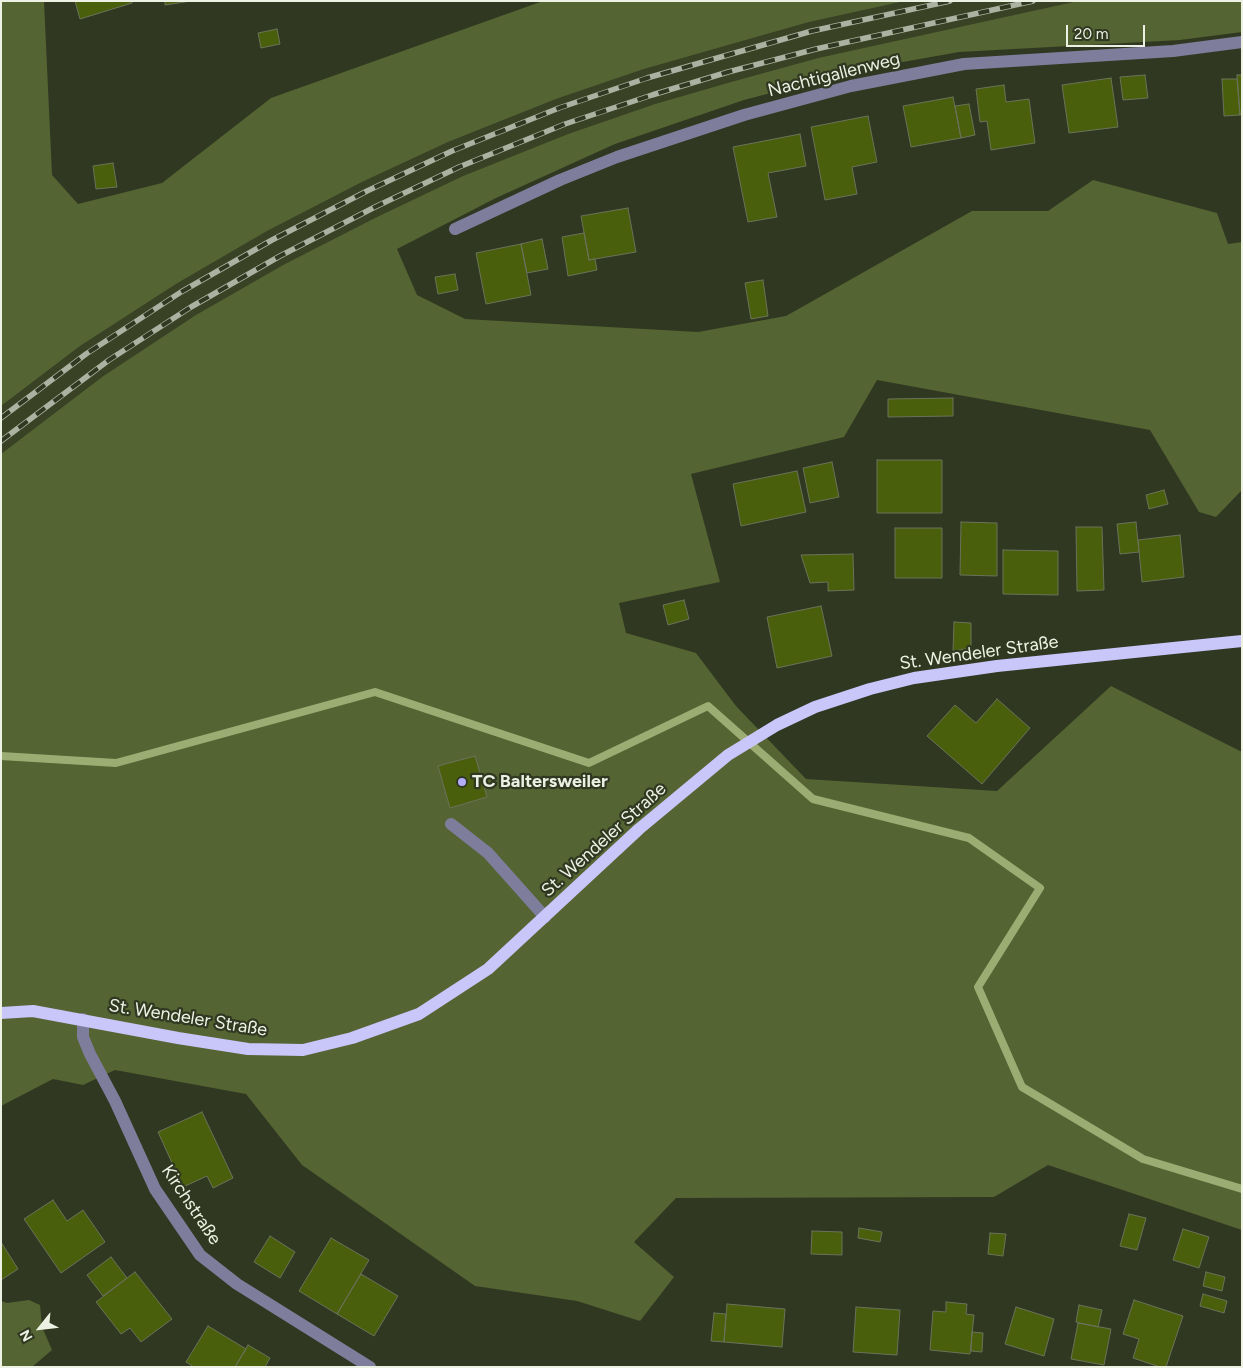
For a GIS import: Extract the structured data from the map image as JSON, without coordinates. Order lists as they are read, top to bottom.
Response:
{
  "streets": {
    "main road": ["St. Wendeler Straße"],
    "street": ["Nachtigallenweg", "Kirchstraße"]
  },
  "crossings": [
    ["St. Wendeler Straße", "Kirchstraße"]
  ],
  "places": ["TC Baltersweiler"],
  "scale_bar": "20 m",
  "north": "bottom left"
}
